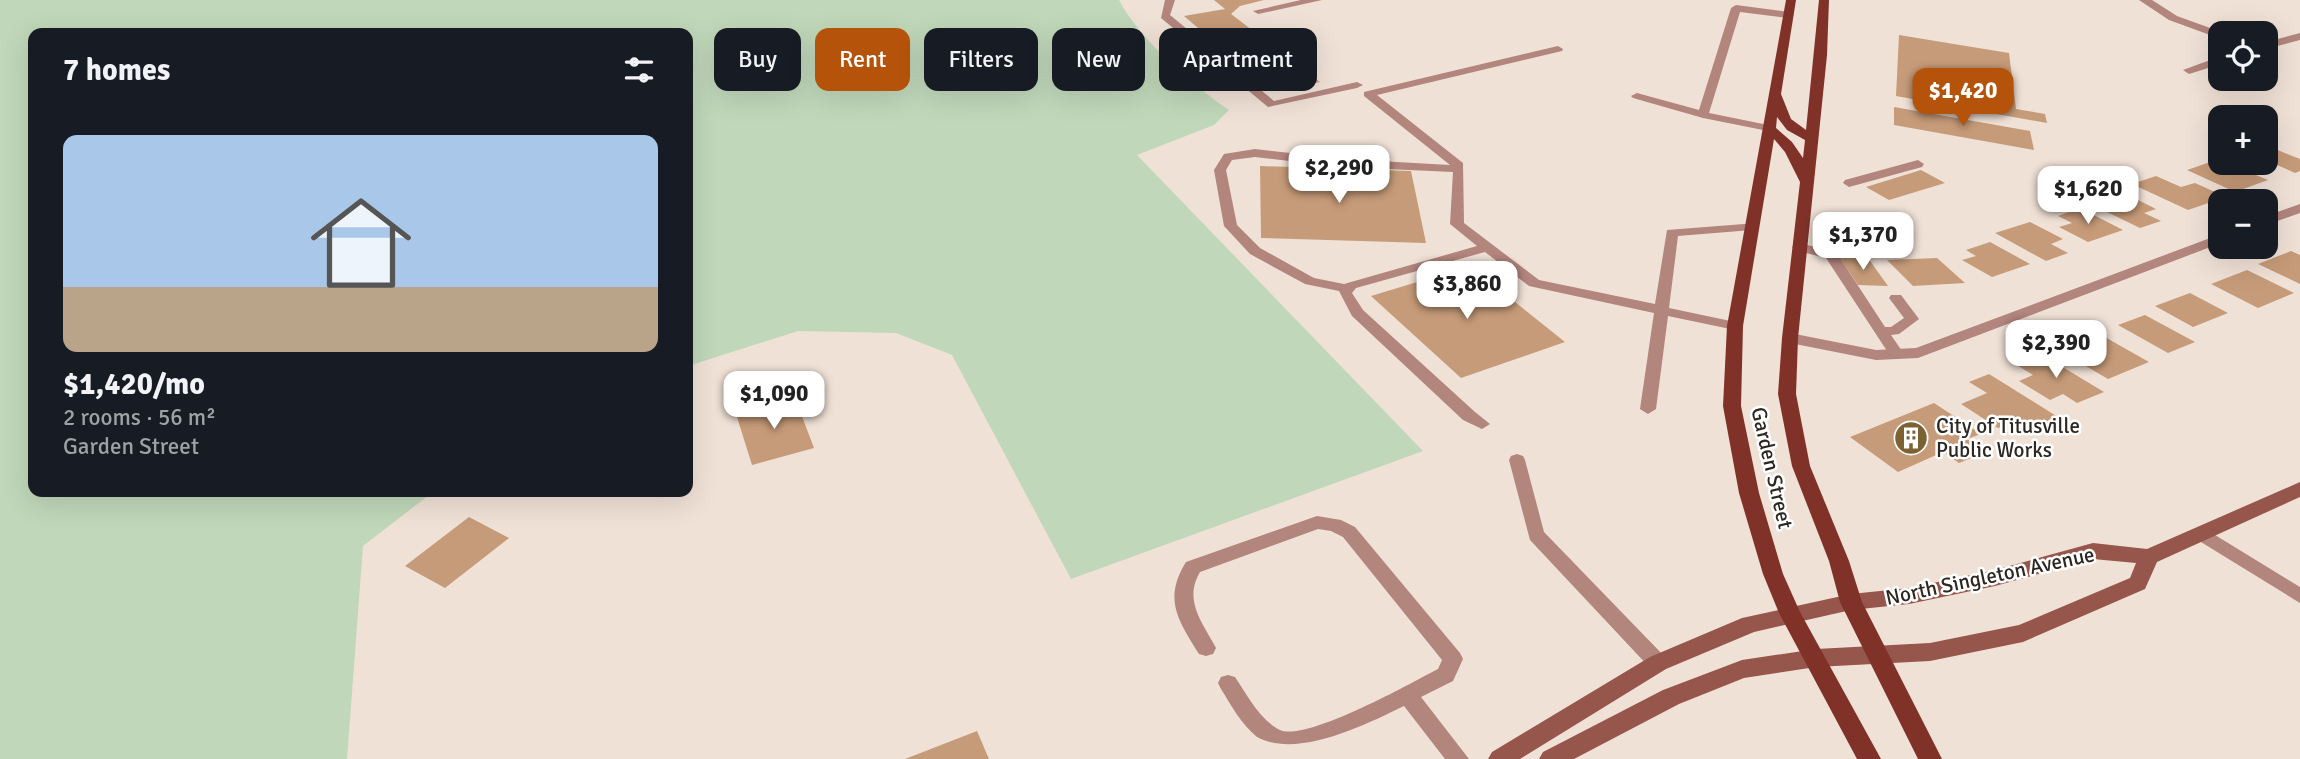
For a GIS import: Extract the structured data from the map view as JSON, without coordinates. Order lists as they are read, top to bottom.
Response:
{
  "streets": {
    "main road": ["Garden Street"],
    "street": ["North Singleton Avenue"]
  },
  "crossings": [
    ["Garden Street", "North Singleton Avenue"]
  ],
  "places": {
    "building": ["City of Titusville Public Works"]
  },
  "page": {
    "map_buttons": ["+", "−"],
    "chip": [
      "Buy",
      "Rent",
      "Filters",
      "New",
      "Apartment"
    ],
    "heading": "7 homes",
    "price": [
      "$1,420",
      "$2,290",
      "$1,620",
      "$1,370",
      "$3,860",
      "$2,390",
      "$1,090"
    ],
    "list": [
      {
        "name": "$1,420/mo",
        "note": "2 rooms · 56 m² · Garden Street"
      }
    ]
  }
}
